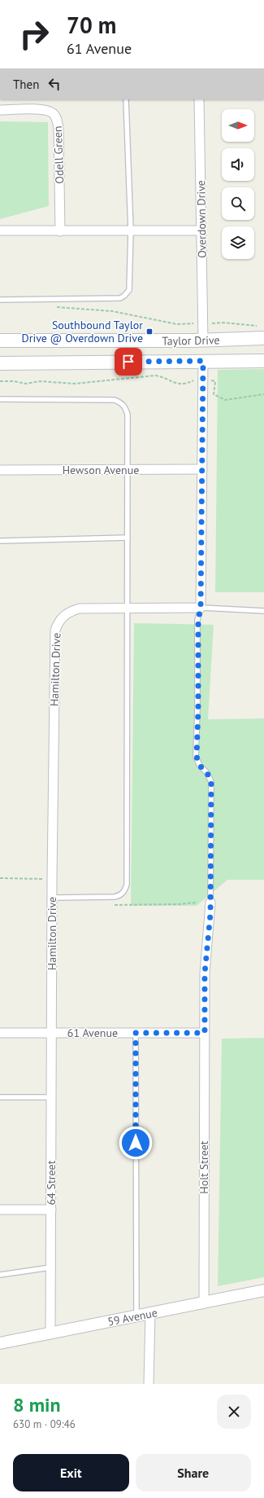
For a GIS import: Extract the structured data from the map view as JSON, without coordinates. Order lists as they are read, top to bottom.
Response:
{
  "streets": {
    "main road": ["Taylor Drive"],
    "street": [
      "Odell Green",
      "Overdown Drive",
      "Hewson Avenue",
      "Hamilton Drive",
      "61 Avenue",
      "Holt Street",
      "64 Street",
      "59 Avenue"
    ]
  },
  "crossings": [
    ["Overdown Drive", "Taylor Drive"],
    ["Hamilton Drive", "61 Avenue"],
    ["Hamilton Drive", "64 Street"],
    ["61 Avenue", "Holt Street"],
    ["61 Avenue", "64 Street"],
    ["Holt Street", "59 Avenue"],
    ["64 Street", "59 Avenue"]
  ],
  "places": {
    "transit": ["Southbound Taylor Drive @ Overdown Drive"]
  },
  "north": "right",
  "page": {
    "turn": ["70 m", "61 Avenue"],
    "then": "Then",
    "heading": ["8 min", "630 m · 09:46"],
    "buttons": ["Exit", "Share"]
  }
}
